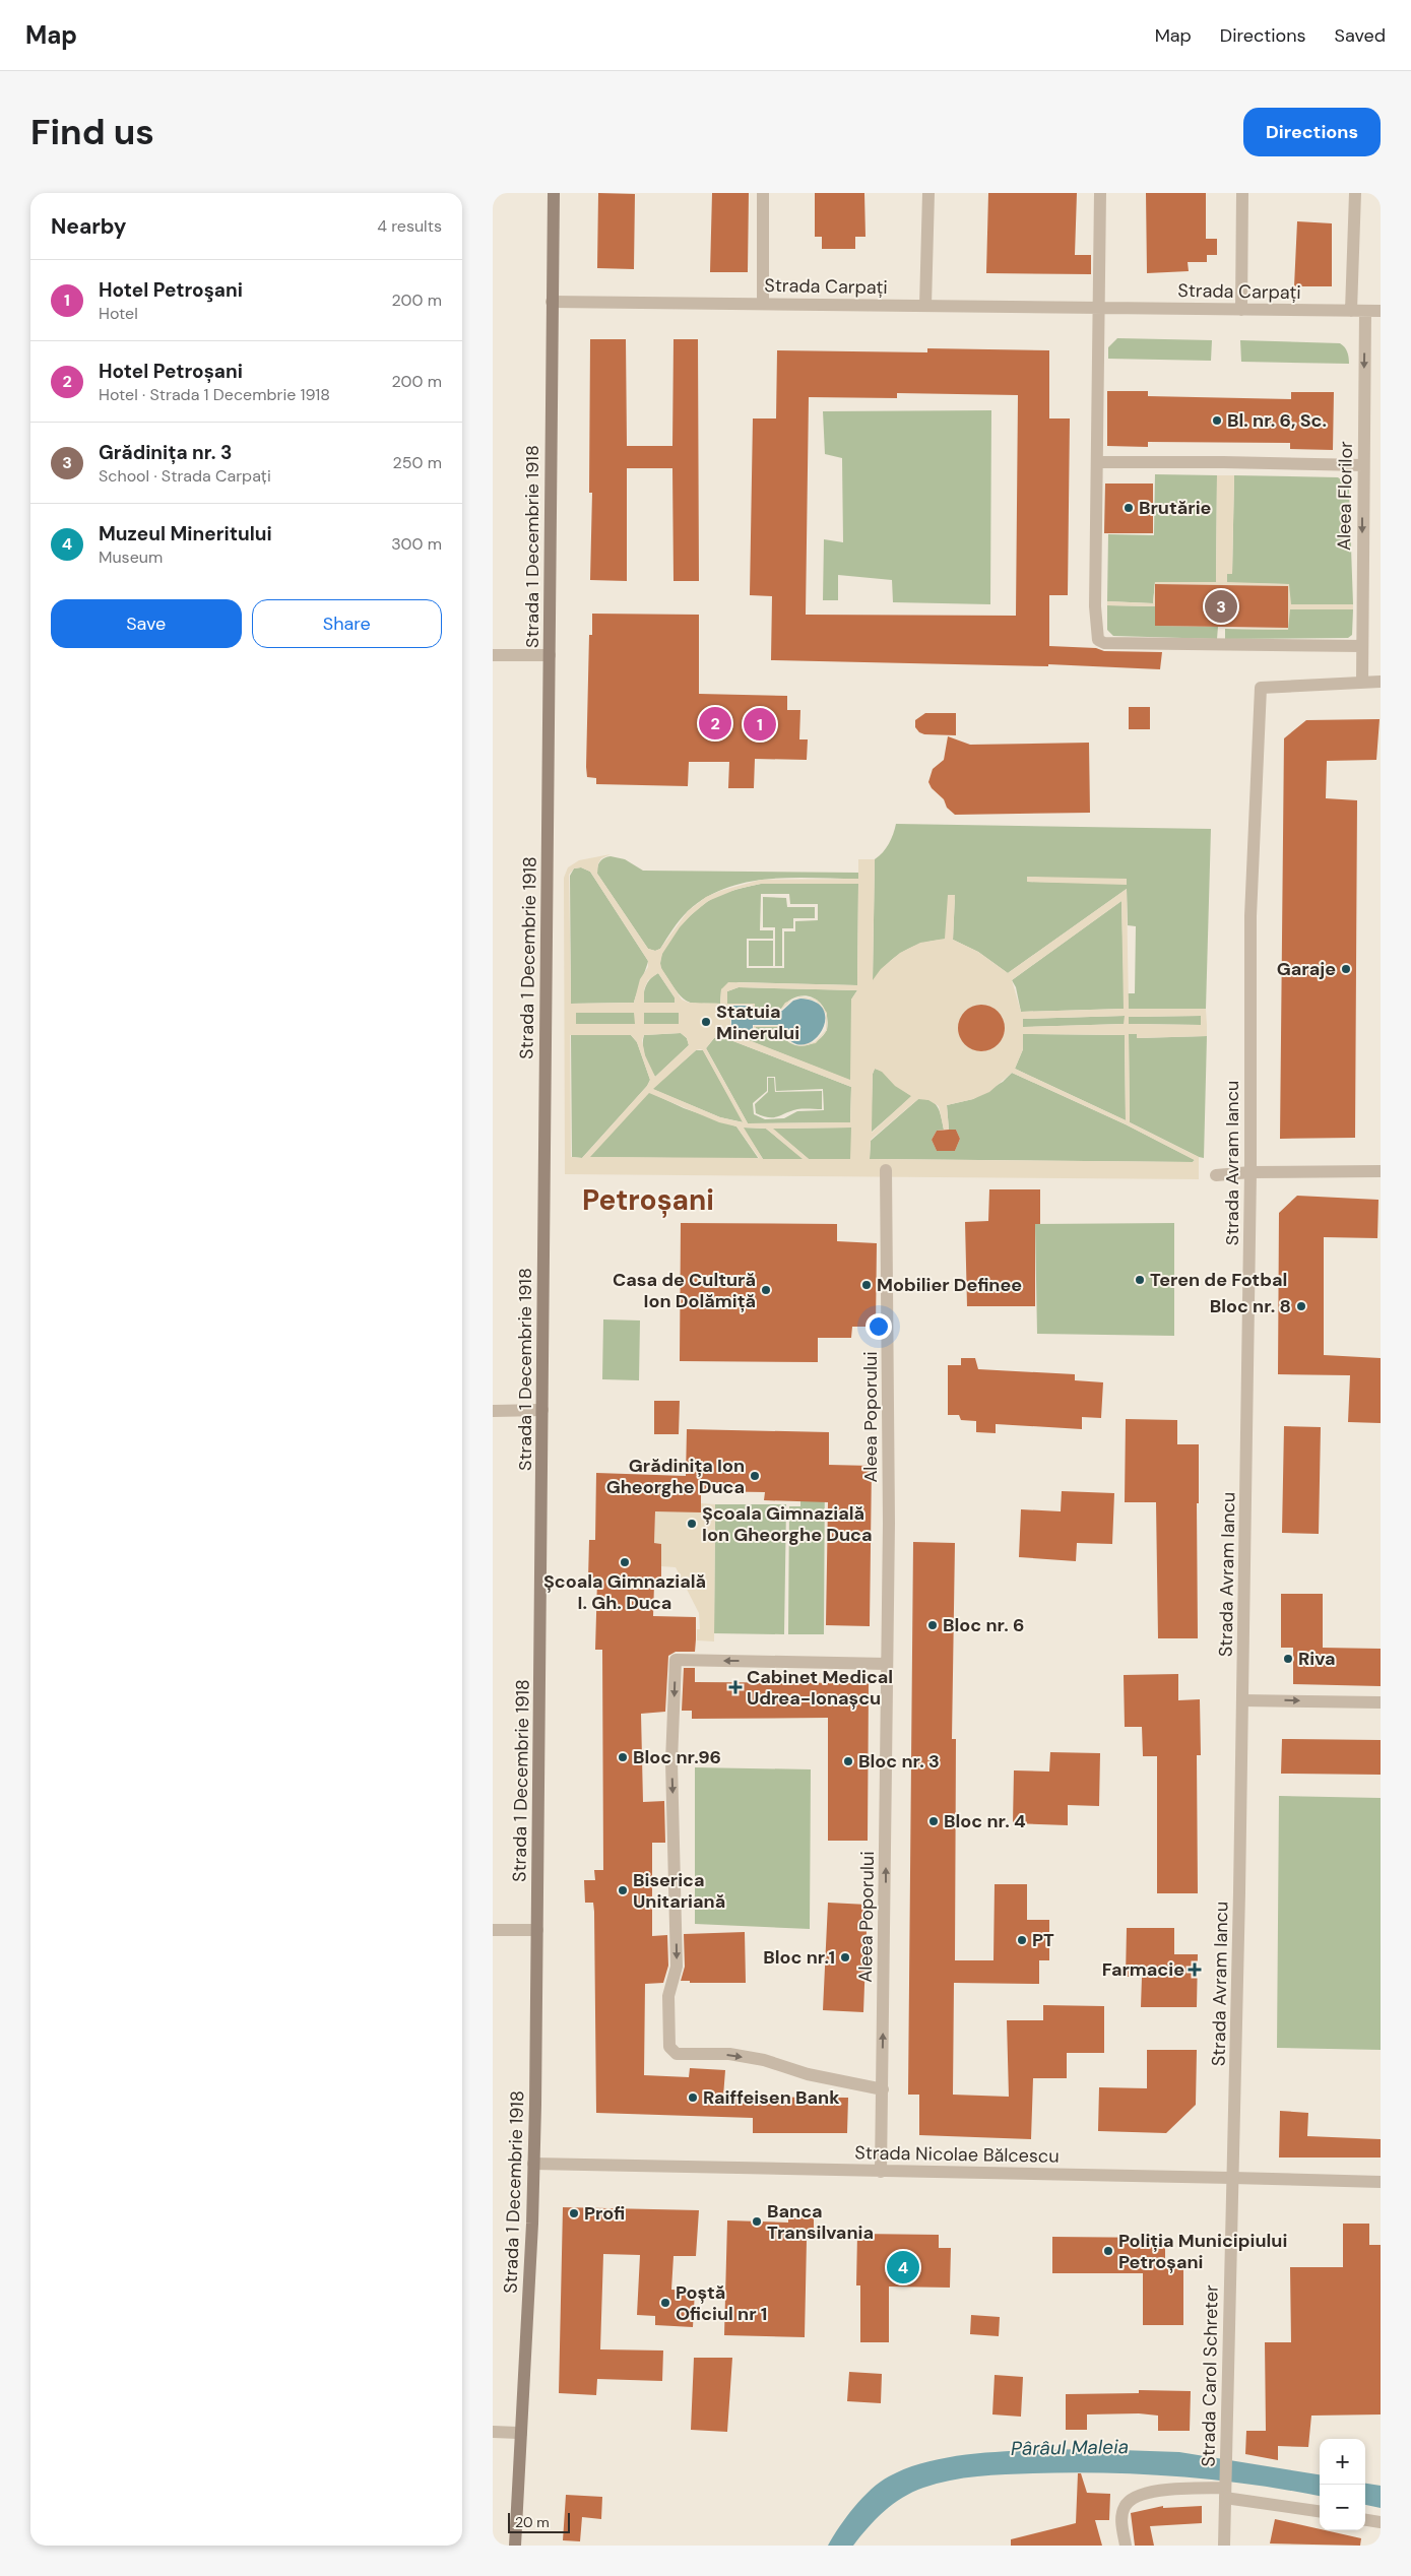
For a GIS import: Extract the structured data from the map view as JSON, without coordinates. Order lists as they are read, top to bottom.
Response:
{
  "streets": {
    "main road": ["Strada 1 Decembrie 1918"],
    "street": [
      "Strada Carpați",
      "Aleea Florilor",
      "Strada Avram Iancu",
      "Aleea Poporului",
      "Strada Nicolae Bălcescu",
      "Strada Carol Schreter"
    ]
  },
  "crossings": [
    ["Strada Carpați", "Aleea Florilor"],
    ["Strada Carpați", "Strada 1 Decembrie 1918"],
    ["Aleea Florilor", "Strada Avram Iancu"],
    ["Strada 1 Decembrie 1918", "Strada Nicolae Bălcescu"],
    ["Strada Avram Iancu", "Strada Nicolae Bălcescu"],
    ["Strada Avram Iancu", "Strada Carol Schreter"],
    ["Aleea Poporului", "Strada Nicolae Bălcescu"],
    ["Strada Nicolae Bălcescu", "Strada Carol Schreter"]
  ],
  "one_way": ["Aleea Florilor", "Aleea Poporului"],
  "districts": ["Petroșani"],
  "water": ["Pârâul Maleia"],
  "places": {
    "other": [
      "Bl. nr. 6, Sc.",
      "Brutărie",
      "Garaje",
      "Statuia Minerului",
      "Teren de Fotbal",
      "Mobilier Definee",
      "Casa de Cultură Ion Dolămiță",
      "Bloc nr. 8",
      "Grădinița Ion Gheorghe Duca",
      "Școala Gimnazială Ion Gheorghe Duca",
      "Școala Gimnazială I. Gh. Duca",
      "Bloc nr. 6",
      "Riva",
      "Bloc nr.96",
      "Bloc nr. 3",
      "Bloc nr. 4",
      "Biserica Unitariană",
      "PT",
      "Bloc nr.1",
      "Raiffeisen Bank",
      "Profi",
      "Banca Transilvania",
      "Poliția Municipiului Petroșani",
      "Poștă Oficiul nr 1"
    ],
    "health": ["Cabinet Medical Udrea-Ionașcu", "Farmacie"]
  },
  "scale_bar": "20 m",
  "page": {
    "header": "Map",
    "nav": ["Map", "Directions", "Saved"],
    "buttons": [
      "Directions",
      ["Save", "Share"]
    ],
    "title": "Find us",
    "heading": ["Nearby", "4 results"],
    "list": [
      {
        "mark": "1",
        "name": "Hotel Petroşani",
        "note": "Hotel",
        "value": "200 m"
      },
      {
        "mark": "2",
        "name": "Hotel Petroșani",
        "note": "Hotel · Strada 1 Decembrie 1918",
        "value": "200 m"
      },
      {
        "mark": "3",
        "name": "Grădinița nr. 3",
        "note": "School · Strada Carpați",
        "value": "250 m"
      },
      {
        "mark": "4",
        "name": "Muzeul Mineritului",
        "note": "Museum",
        "value": "300 m"
      }
    ],
    "pins": [
      "3",
      "2",
      "1",
      "4"
    ],
    "map_buttons": ["+", "−"],
    "scale": "20 m"
  }
}
